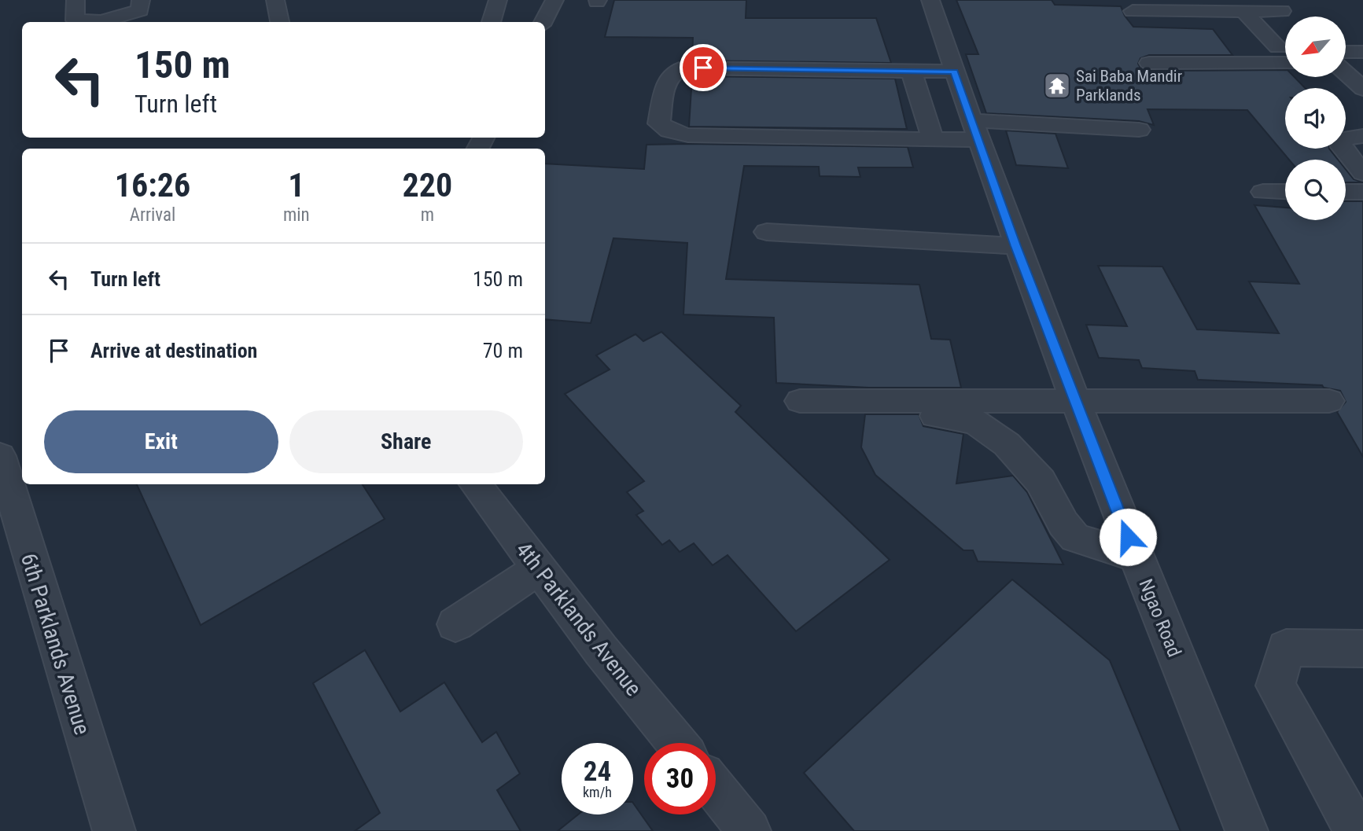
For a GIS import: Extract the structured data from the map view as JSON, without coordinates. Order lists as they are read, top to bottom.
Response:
{
  "streets": {
    "street": ["Ngao Road", "4th Parklands Avenue", "6th Parklands Avenue"]
  },
  "places": {
    "temple": ["Sai Baba Mandir Parklands"]
  },
  "north": "bottom left",
  "page": {
    "turn": ["150 m", "Turn left"],
    "eta": [
      "16:26",
      "Arrival",
      "1",
      "min",
      "220",
      "m"
    ],
    "list": [
      {
        "name": "Turn left",
        "value": "150 m"
      },
      {
        "name": "Arrive at destination",
        "value": "70 m"
      }
    ],
    "buttons": ["Exit", "Share"],
    "speed": "24 km/h",
    "limit": "30"
  }
}
